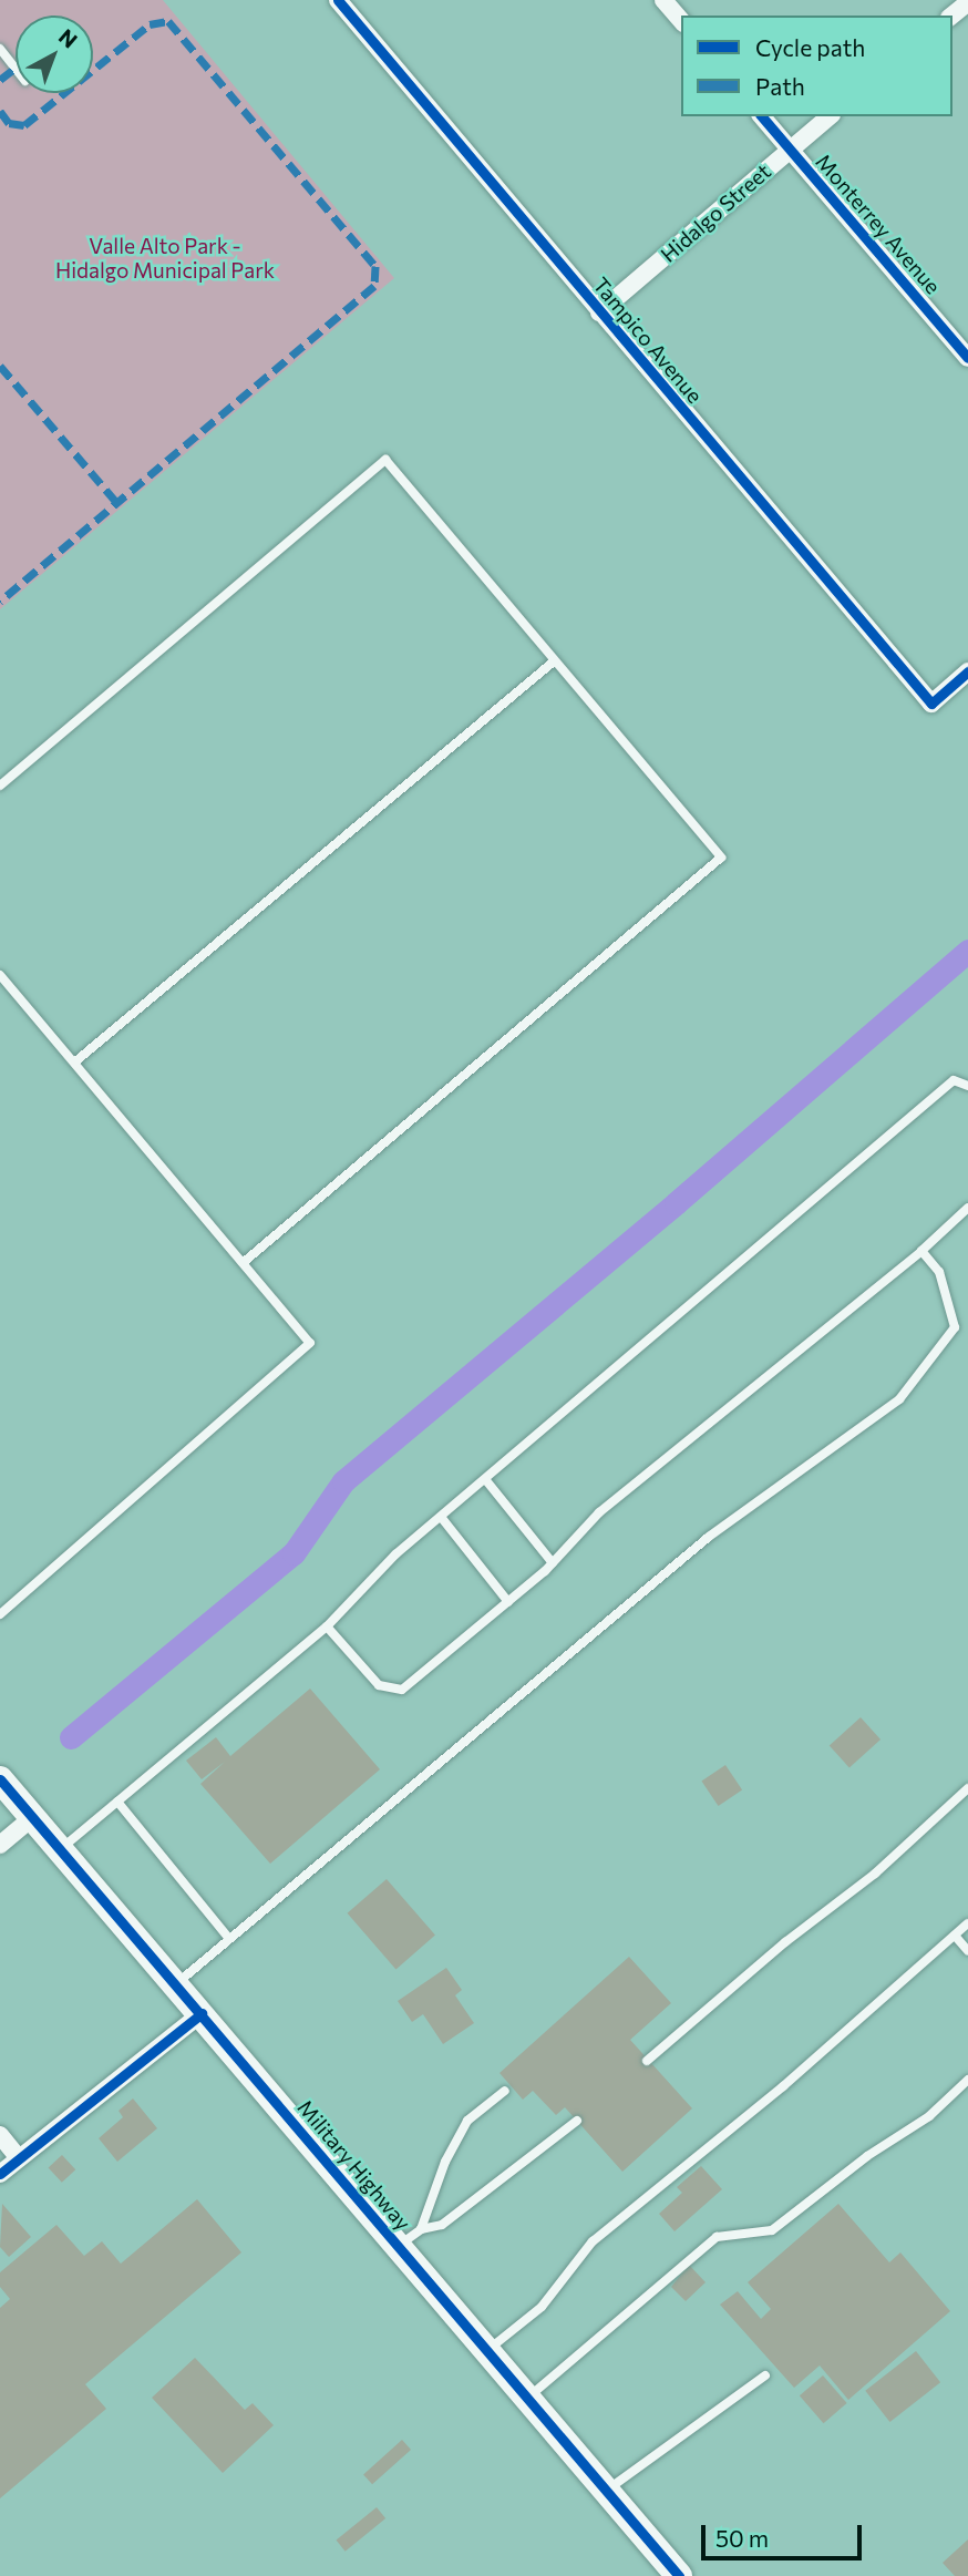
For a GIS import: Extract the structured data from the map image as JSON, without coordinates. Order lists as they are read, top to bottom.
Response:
{
  "streets": {
    "main road": ["Military Highway"],
    "street": ["Hidalgo Street", "Monterrey Avenue", "Tampico Avenue"]
  },
  "crossings": [
    ["Hidalgo Street", "Monterrey Avenue"],
    ["Hidalgo Street", "Tampico Avenue"]
  ],
  "parks": ["Valle Alto Park - Hidalgo Municipal Park"],
  "legend": ["Cycle path", "Path"],
  "scale_bar": "50 m",
  "north": "top right"
}
